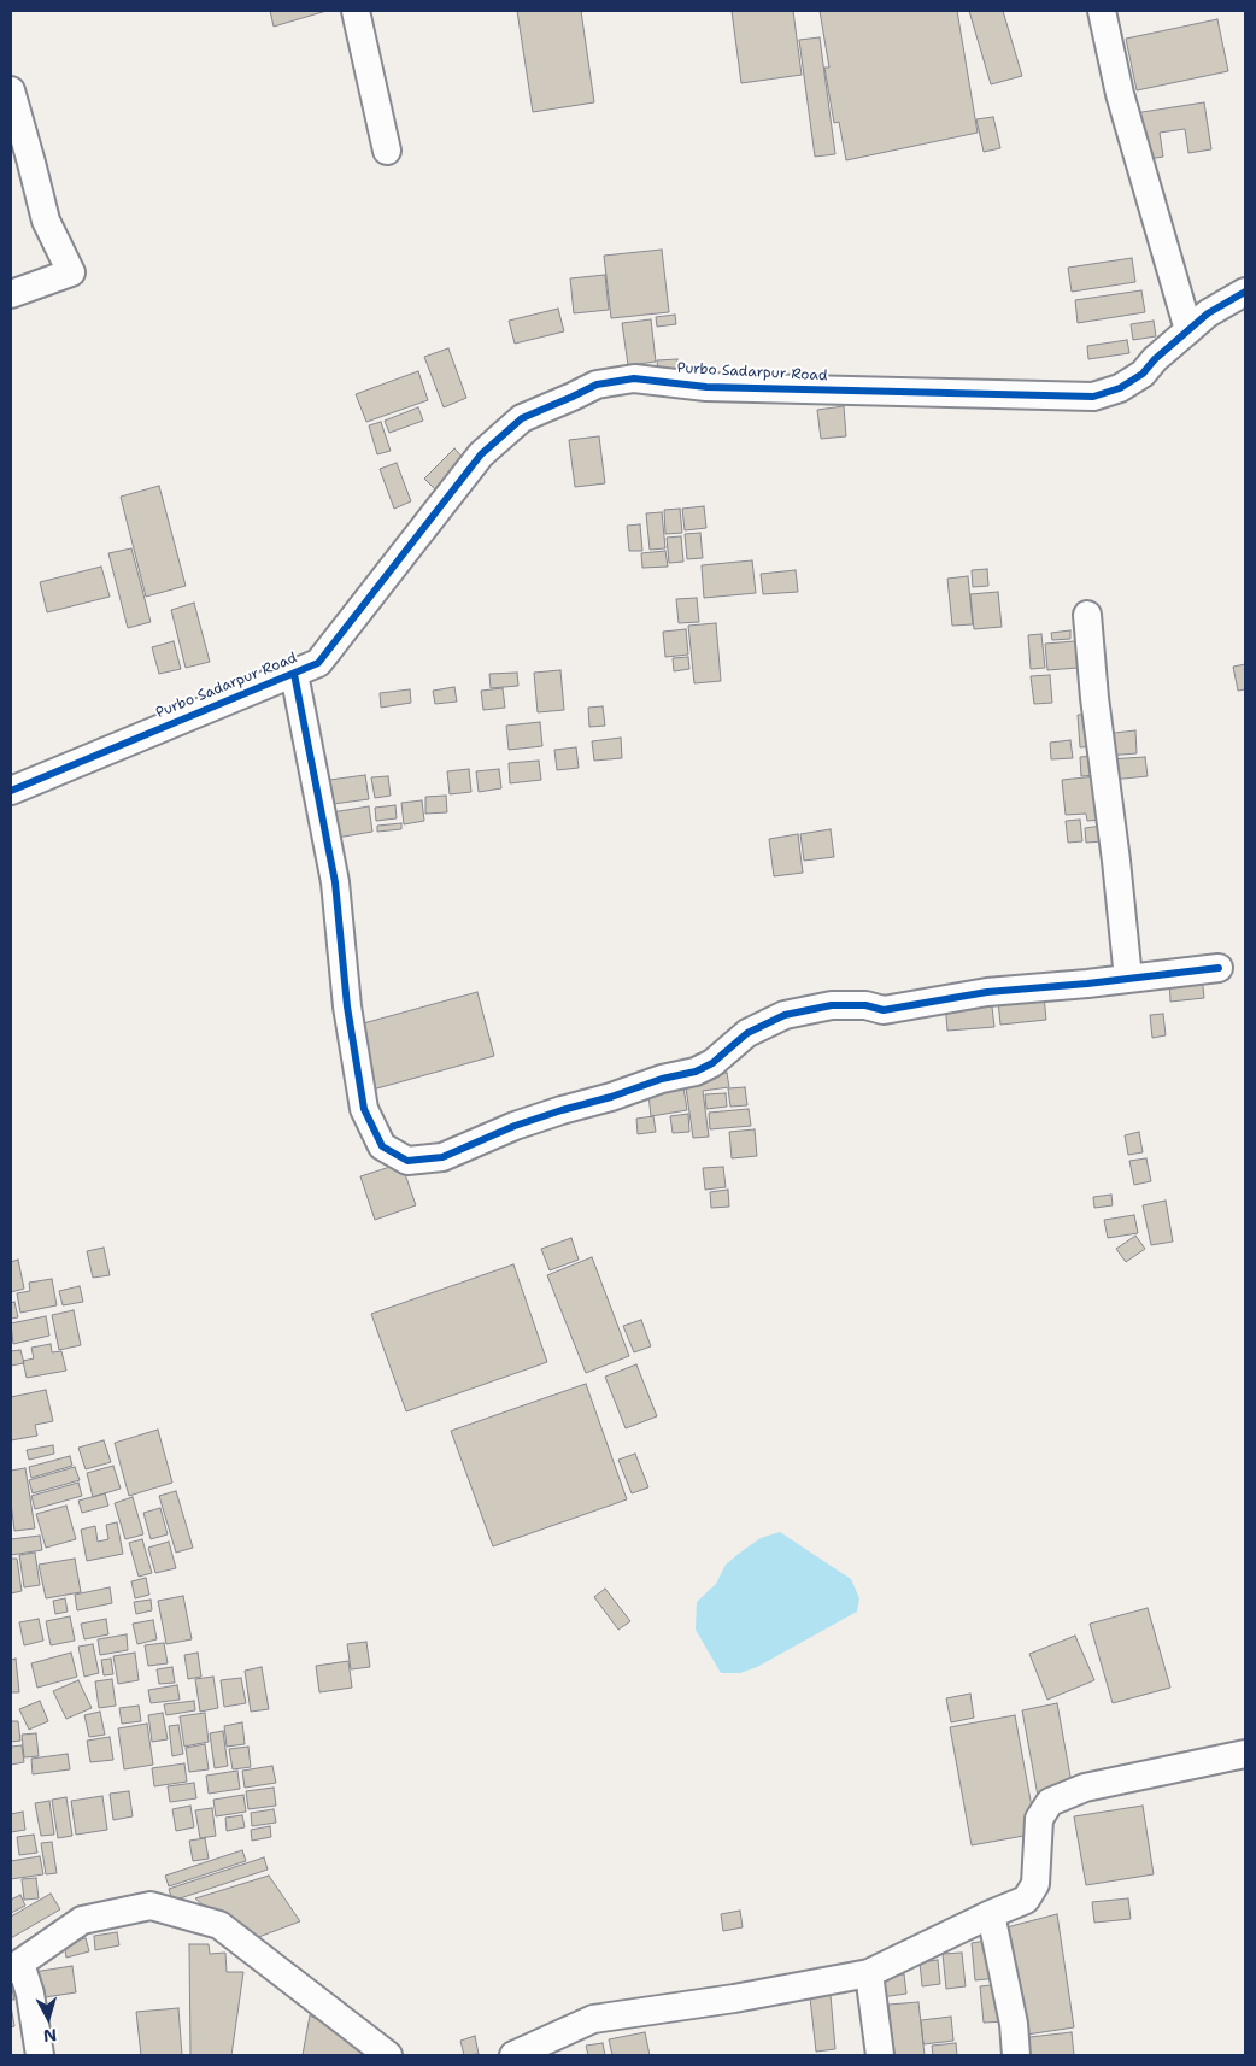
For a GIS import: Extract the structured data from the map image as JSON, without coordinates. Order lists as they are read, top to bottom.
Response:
{
  "streets": {
    "street": ["Purbo Sadarpur Road"]
  },
  "north": "bottom"
}
